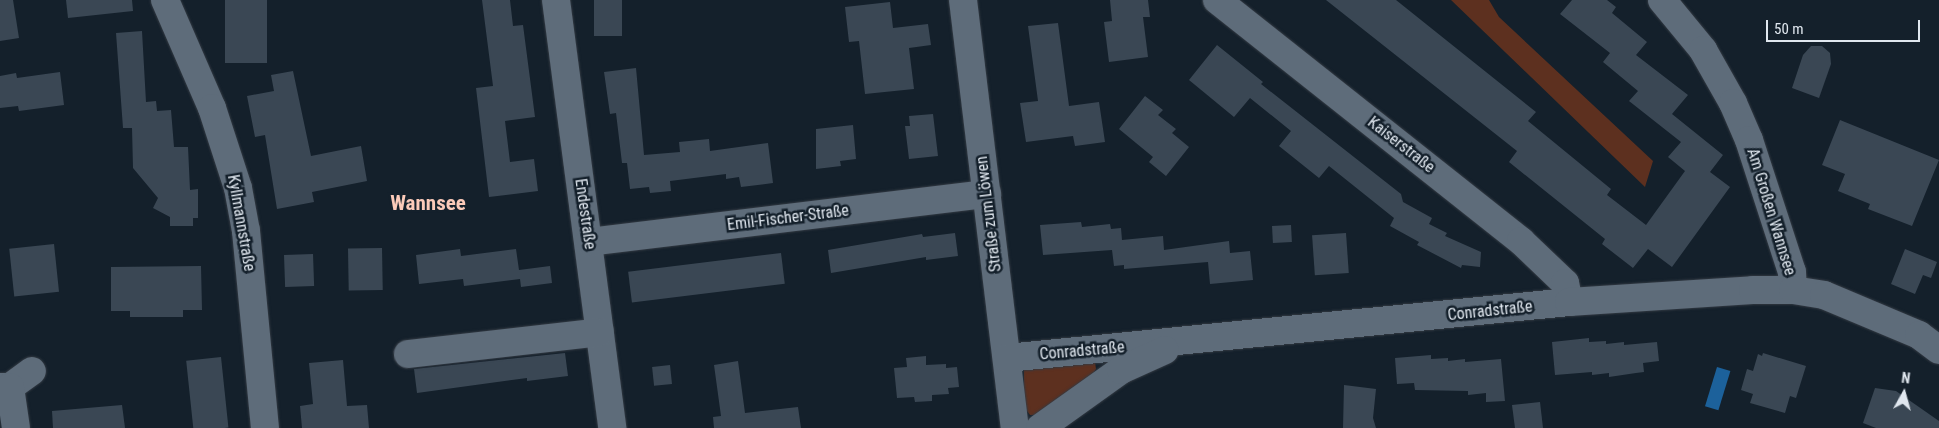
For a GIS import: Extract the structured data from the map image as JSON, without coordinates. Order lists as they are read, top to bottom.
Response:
{
  "streets": {
    "street": [
      "Kaiserstraße",
      "Am Großen Wannsee",
      "Endestraße",
      "Straße zum Löwen",
      "Emil-Fischer-Straße",
      "Kyllmannstraße",
      "Conradstraße"
    ]
  },
  "crossings": [
    ["Kaiserstraße", "Conradstraße"],
    ["Am Großen Wannsee", "Conradstraße"],
    ["Endestraße", "Emil-Fischer-Straße"],
    ["Straße zum Löwen", "Emil-Fischer-Straße"],
    ["Straße zum Löwen", "Conradstraße"]
  ],
  "districts": ["Wannsee"],
  "scale_bar": "50 m",
  "north": "top"
}
